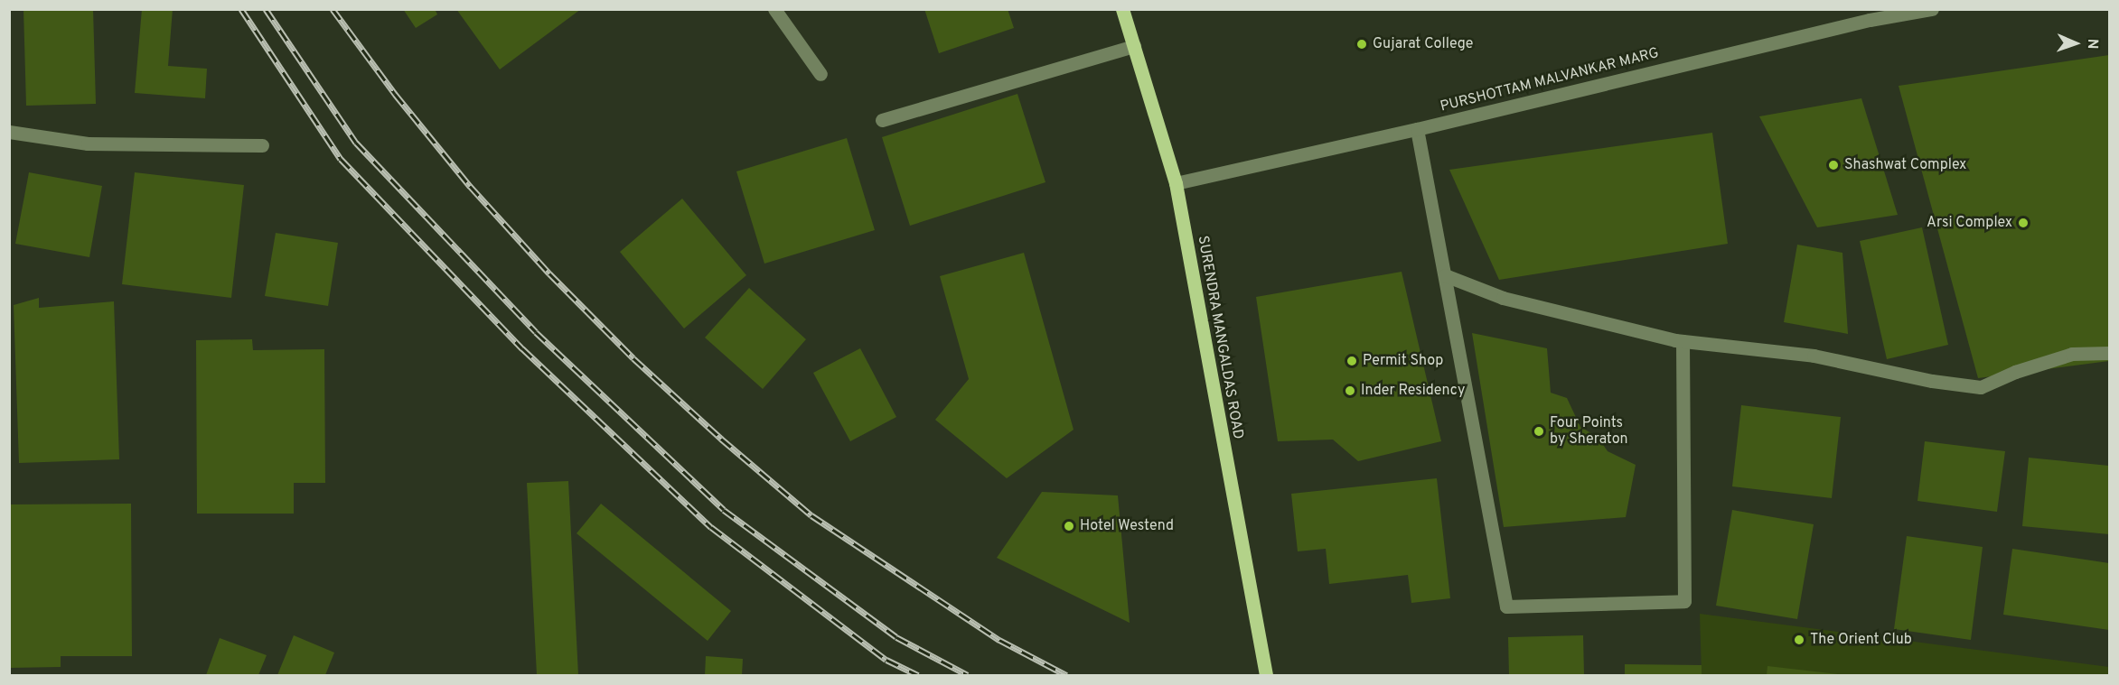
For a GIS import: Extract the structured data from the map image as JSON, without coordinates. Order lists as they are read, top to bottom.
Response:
{
  "streets": {
    "main road": ["SURENDRA MANGALDAS ROAD"],
    "street": ["PURSHOTTAM MALVANKAR MARG"]
  },
  "crossings": [
    ["PURSHOTTAM MALVANKAR MARG", "SURENDRA MANGALDAS ROAD"]
  ],
  "places": [
    "Gujarat College",
    "Shashwat Complex",
    "Arsi Complex",
    "Permit Shop",
    "Inder Residency",
    "Four Points by Sheraton",
    "Hotel Westend",
    "The Orient Club"
  ],
  "north": "right"
}
